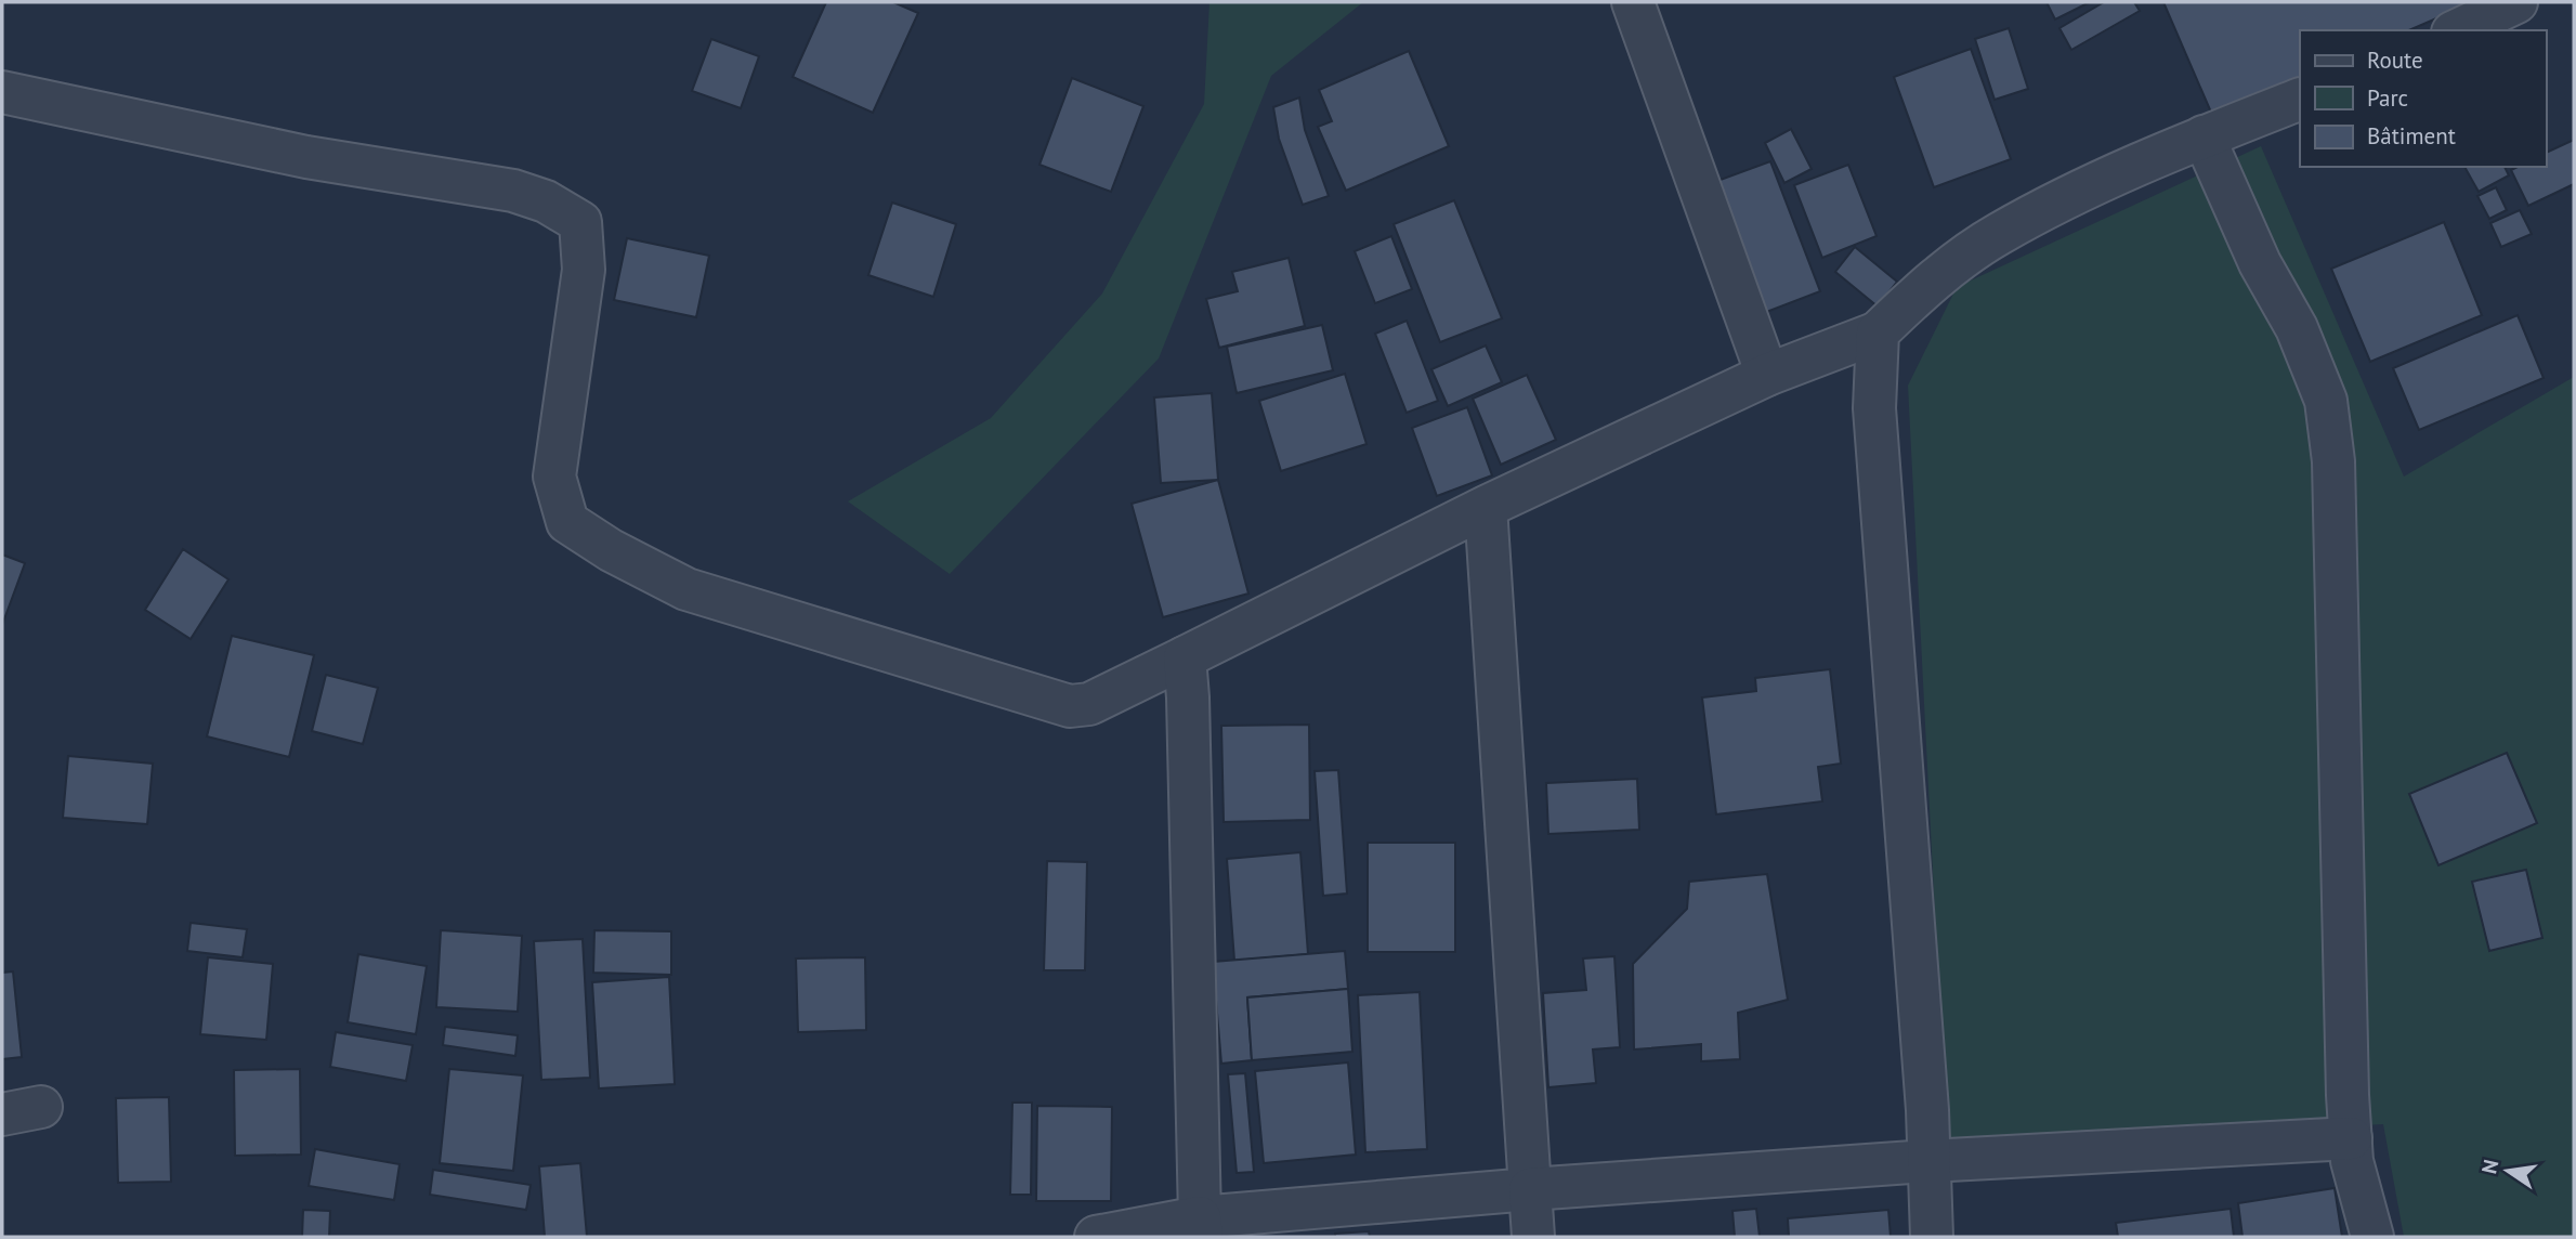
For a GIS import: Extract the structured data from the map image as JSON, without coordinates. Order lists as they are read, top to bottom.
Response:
{
  "legend": ["Route", "Parc", "Bâtiment"],
  "north": "left"
}
